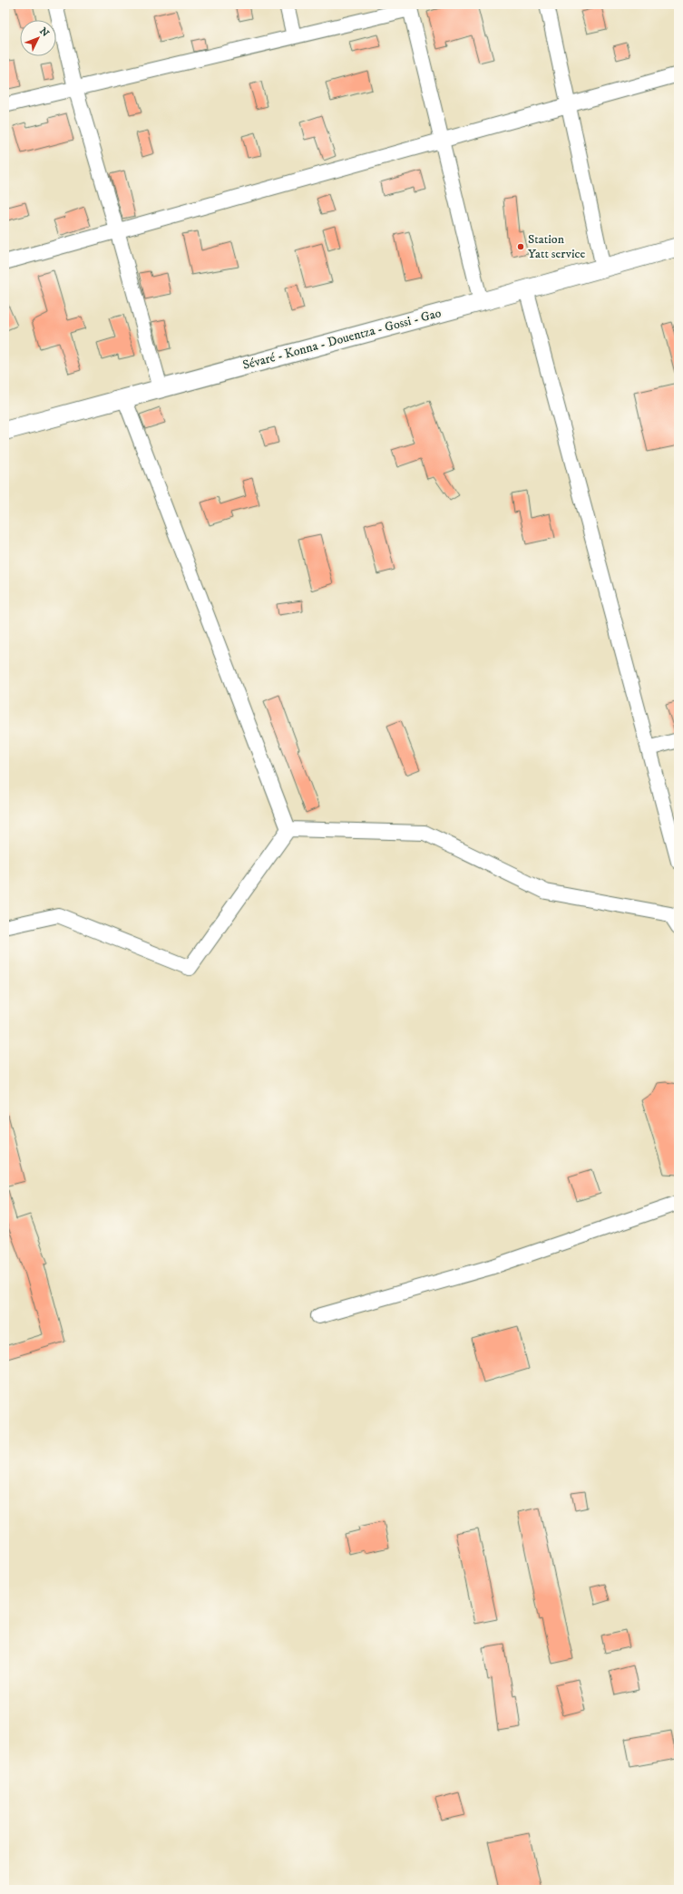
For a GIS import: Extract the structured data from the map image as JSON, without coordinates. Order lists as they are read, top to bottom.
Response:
{
  "streets": {
    "main road": ["Sévaré - Konna - Douentza - Gossi - Gao"]
  },
  "places": ["Station Yatt service"],
  "north": "top right"
}
